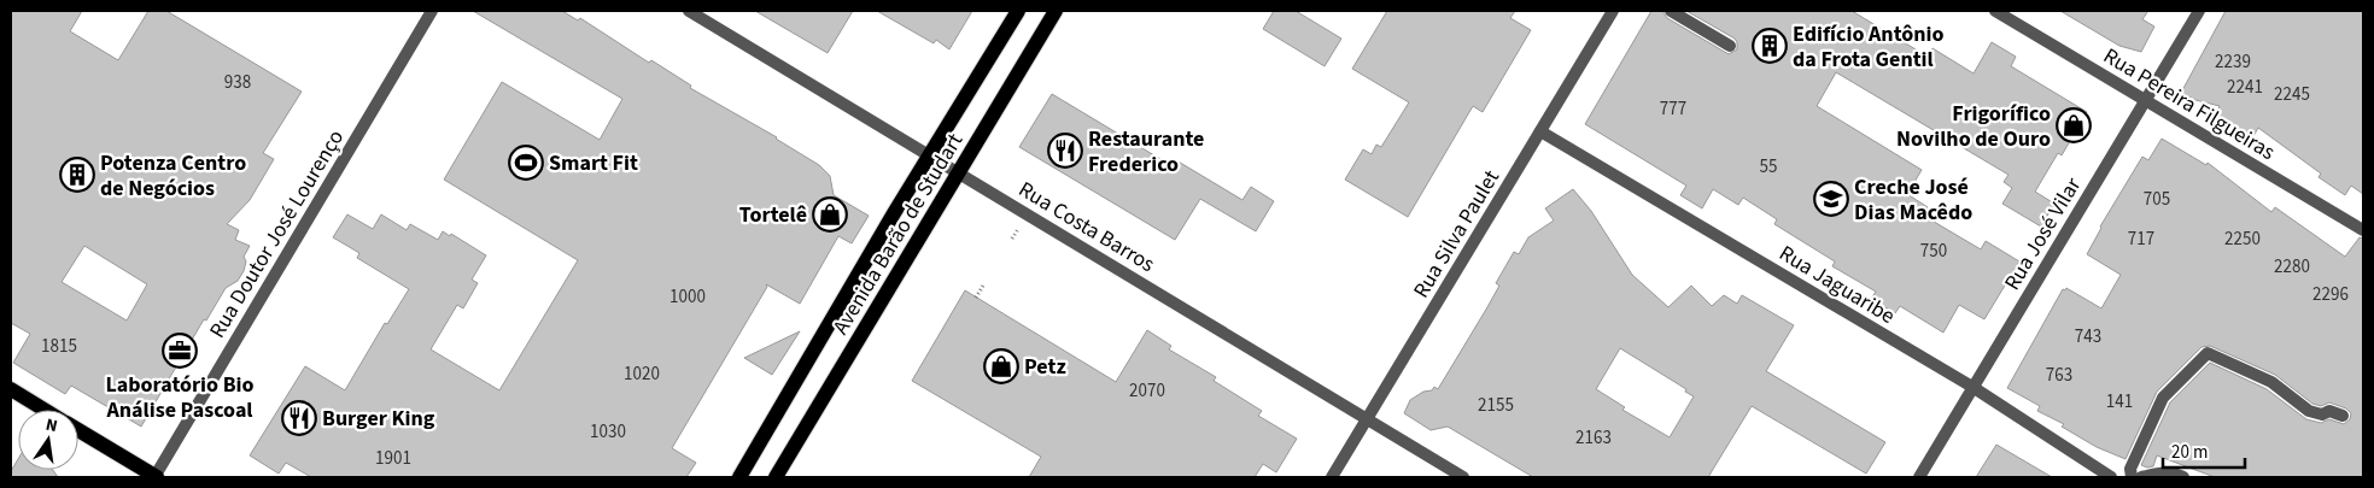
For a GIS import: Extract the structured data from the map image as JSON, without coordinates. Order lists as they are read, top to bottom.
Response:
{
  "streets": {
    "main road": ["Avenida Barão de Studart"],
    "street": [
      "Rua Pereira Filgueiras",
      "Rua Costa Barros",
      "Rua Doutor José Lourenço",
      "Rua Silva Paulet",
      "Rua José Vilar",
      "Rua Jaguaribe"
    ]
  },
  "crossings": [
    ["Rua Pereira Filgueiras", "Rua José Vilar"],
    ["Rua Costa Barros", "Avenida Barão de Studart"],
    ["Rua Costa Barros", "Rua Silva Paulet"],
    ["Rua Silva Paulet", "Rua Jaguaribe"],
    ["Rua José Vilar", "Rua Jaguaribe"]
  ],
  "places": {
    "building": ["Edifício Antônio da Frota Gentil", "Potenza Centro de Negócios"],
    "shop": ["Frigorífico Novilho de Ouro", "Tortelê", "Petz"],
    "restaurant": ["Restaurante Frederico", "Burger King"],
    "sports": ["Smart Fit"],
    "school or university": ["Creche José Dias Macêdo"],
    "office": ["Laboratório Bio Análise Pascoal"]
  },
  "house_numbers": [
    "2239",
    "938",
    "2241",
    "2245",
    "777",
    "55",
    "705",
    "717",
    "2250",
    "750",
    "2280",
    "2296",
    "1000",
    "743",
    "1815",
    "1020",
    "763",
    "2070",
    "141",
    "2155",
    "1030",
    "2163",
    "1901"
  ],
  "scale_bar": "20 m",
  "north": "top"
}
